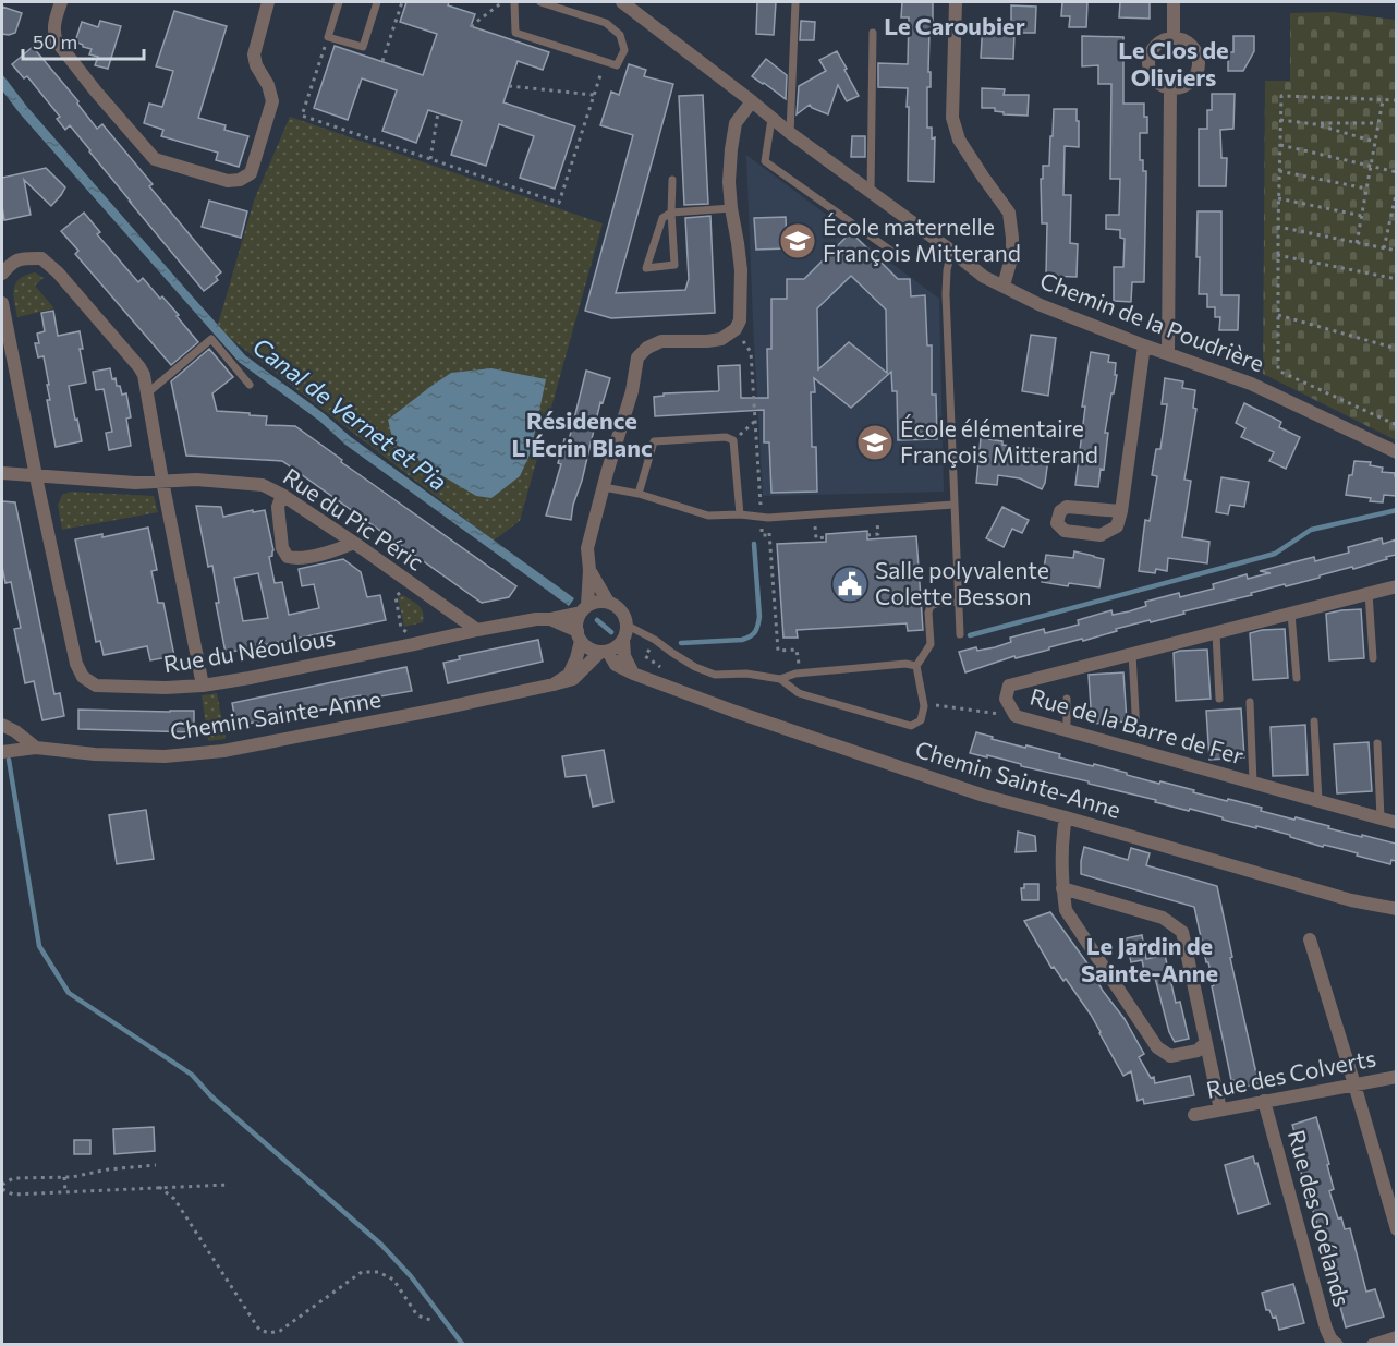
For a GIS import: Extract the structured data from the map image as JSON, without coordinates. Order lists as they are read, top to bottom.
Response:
{
  "streets": {
    "street": [
      "Chemin de la Poudrière",
      "Rue du Pic Péric",
      "Rue du Néoulous",
      "Chemin Sainte-Anne",
      "Rue de la Barre de Fer",
      "Rue des Colverts",
      "Rue des Goélands"
    ]
  },
  "crossings": [
    ["Rue du Pic Péric", "Rue du Néoulous"],
    ["Rue du Néoulous", "Chemin Sainte-Anne"],
    ["Rue des Colverts", "Rue des Goélands"]
  ],
  "districts": [
    "Le Caroubier",
    "Le Clos de Oliviers",
    "Résidence L'Écrin Blanc",
    "Le Jardin de Sainte-Anne"
  ],
  "water": ["Canal de Vernet et Pia"],
  "places": {
    "school or university": ["École maternelle François Mitterand", "École élémentaire François Mitterand"],
    "public building": ["Salle polyvalente Colette Besson"]
  },
  "scale_bar": "50 m"
}
